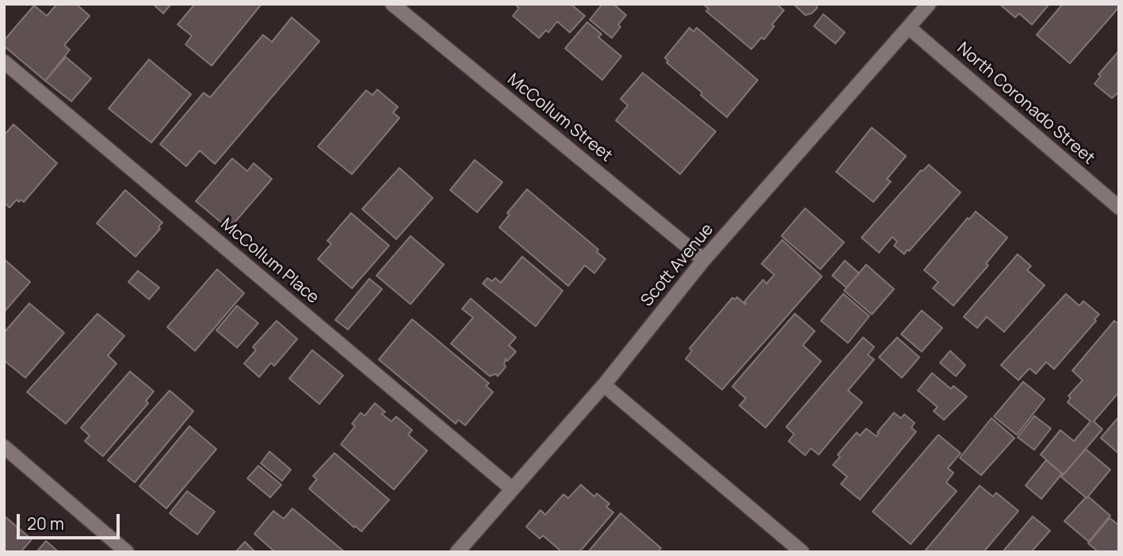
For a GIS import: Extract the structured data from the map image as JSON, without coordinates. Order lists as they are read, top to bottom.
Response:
{
  "streets": {
    "street": [
      "North Coronado Street",
      "McCollum Street",
      "McCollum Place",
      "Scott Avenue"
    ]
  },
  "crossings": [
    ["North Coronado Street", "Scott Avenue"],
    ["McCollum Street", "Scott Avenue"],
    ["McCollum Place", "Scott Avenue"]
  ],
  "scale_bar": "20 m"
}
